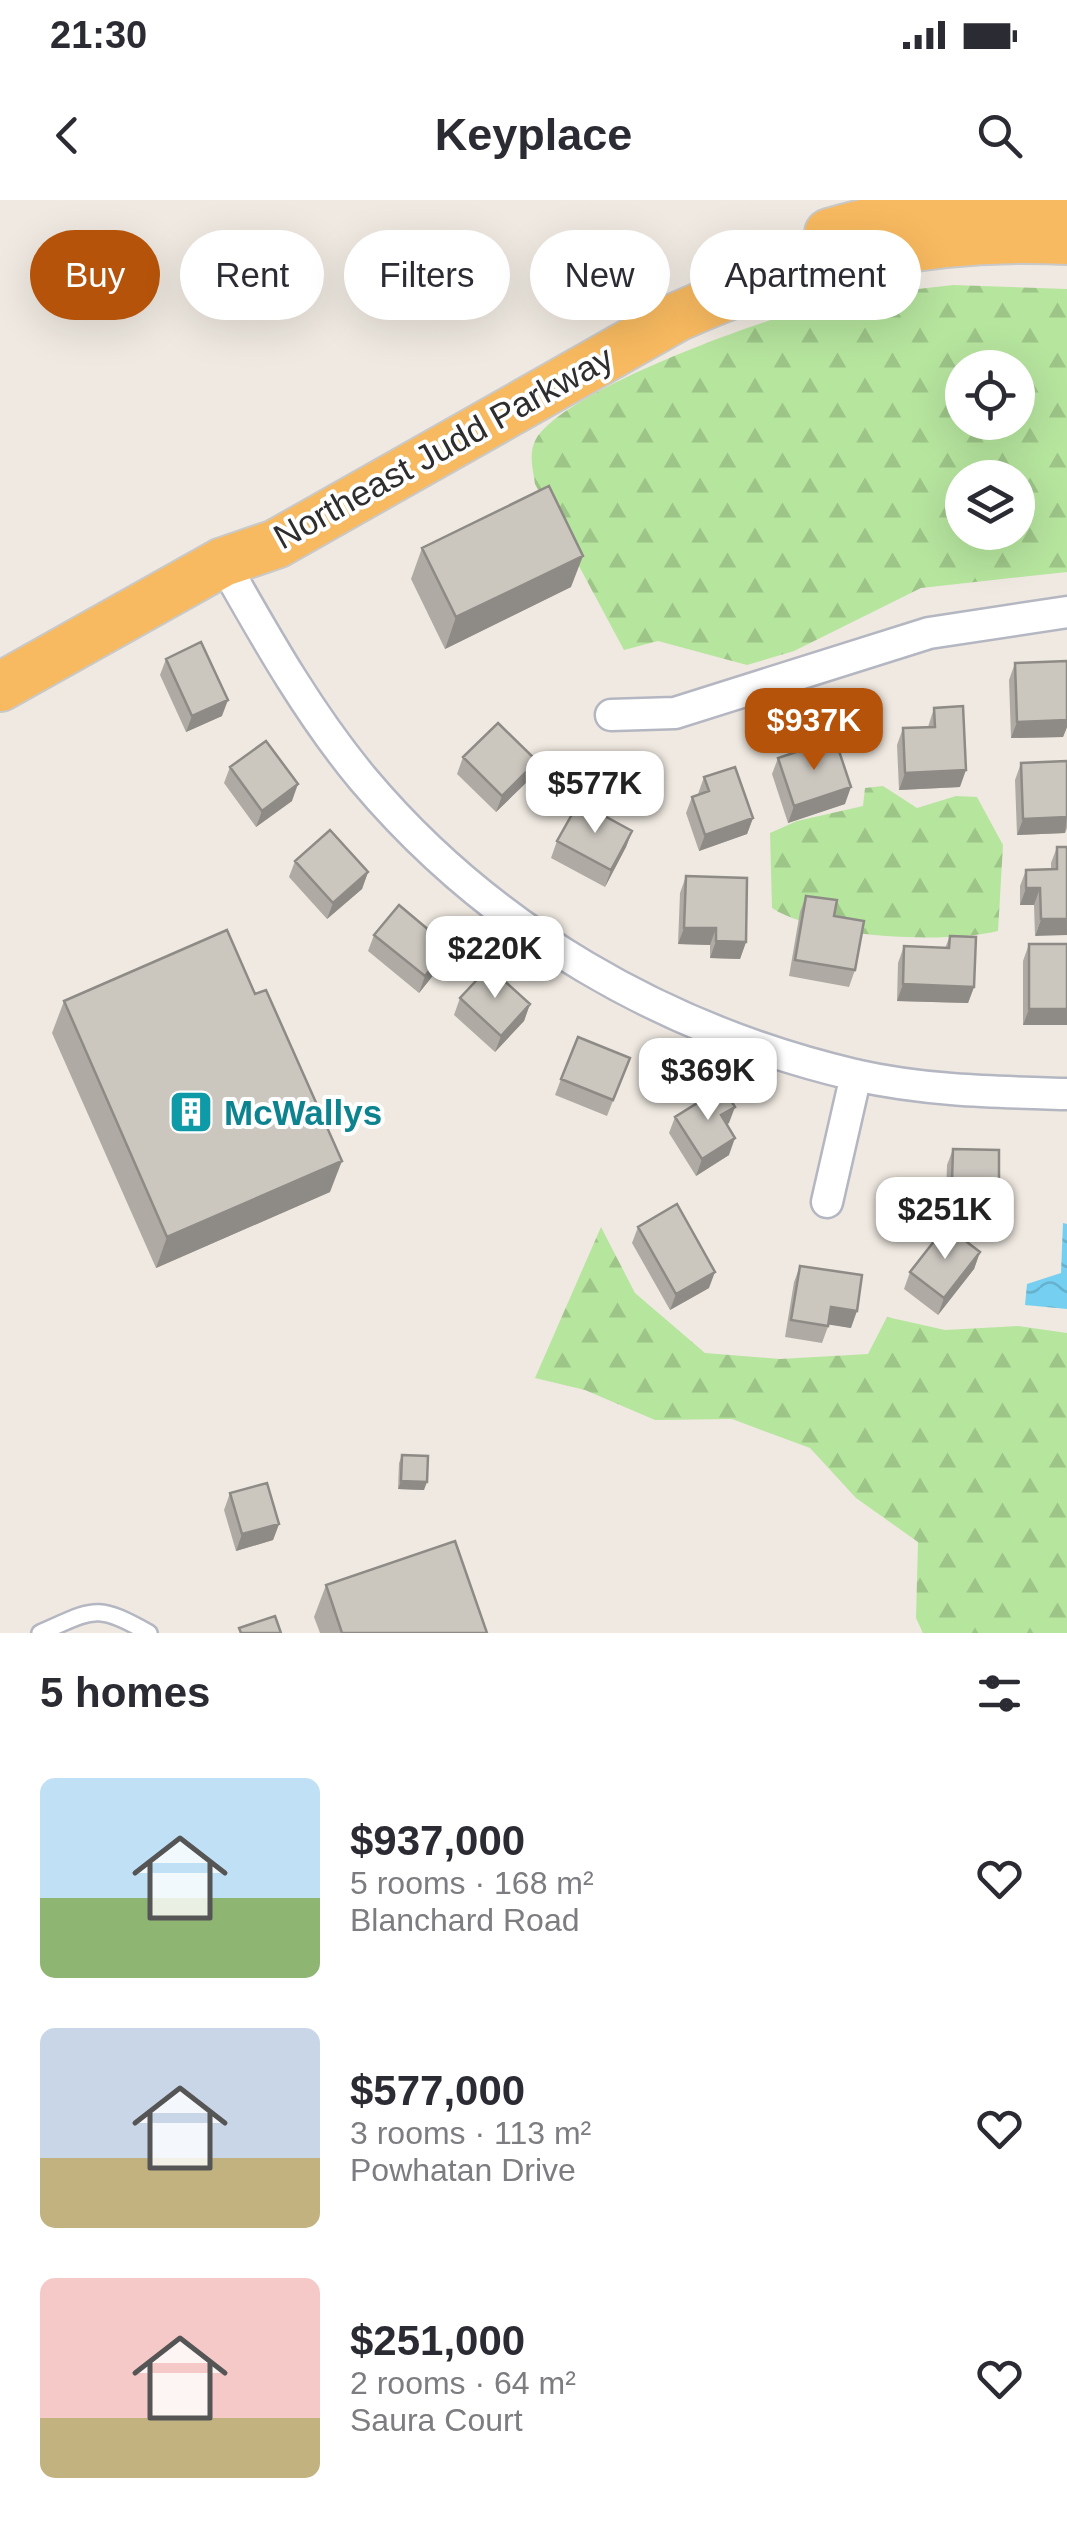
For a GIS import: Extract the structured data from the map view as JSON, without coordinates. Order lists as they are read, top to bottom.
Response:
{
  "streets": {
    "highway": ["Northeast Judd Parkway"]
  },
  "places": {
    "building": ["McWallys"]
  },
  "page": {
    "status": "21:30",
    "header": "Keyplace",
    "chip": [
      "Buy",
      "Rent",
      "Filters",
      "New",
      "Apartment"
    ],
    "price": [
      "$937K",
      "$577K",
      "$220K",
      "$369K",
      "$251K"
    ],
    "heading": "5 homes",
    "list": [
      {
        "name": "$937,000",
        "note": "5 rooms · 168 m² · Blanchard Road"
      },
      {
        "name": "$577,000",
        "note": "3 rooms · 113 m² · Powhatan Drive"
      },
      {
        "name": "$251,000",
        "note": "2 rooms · 64 m² · Saura Court"
      }
    ]
  }
}
